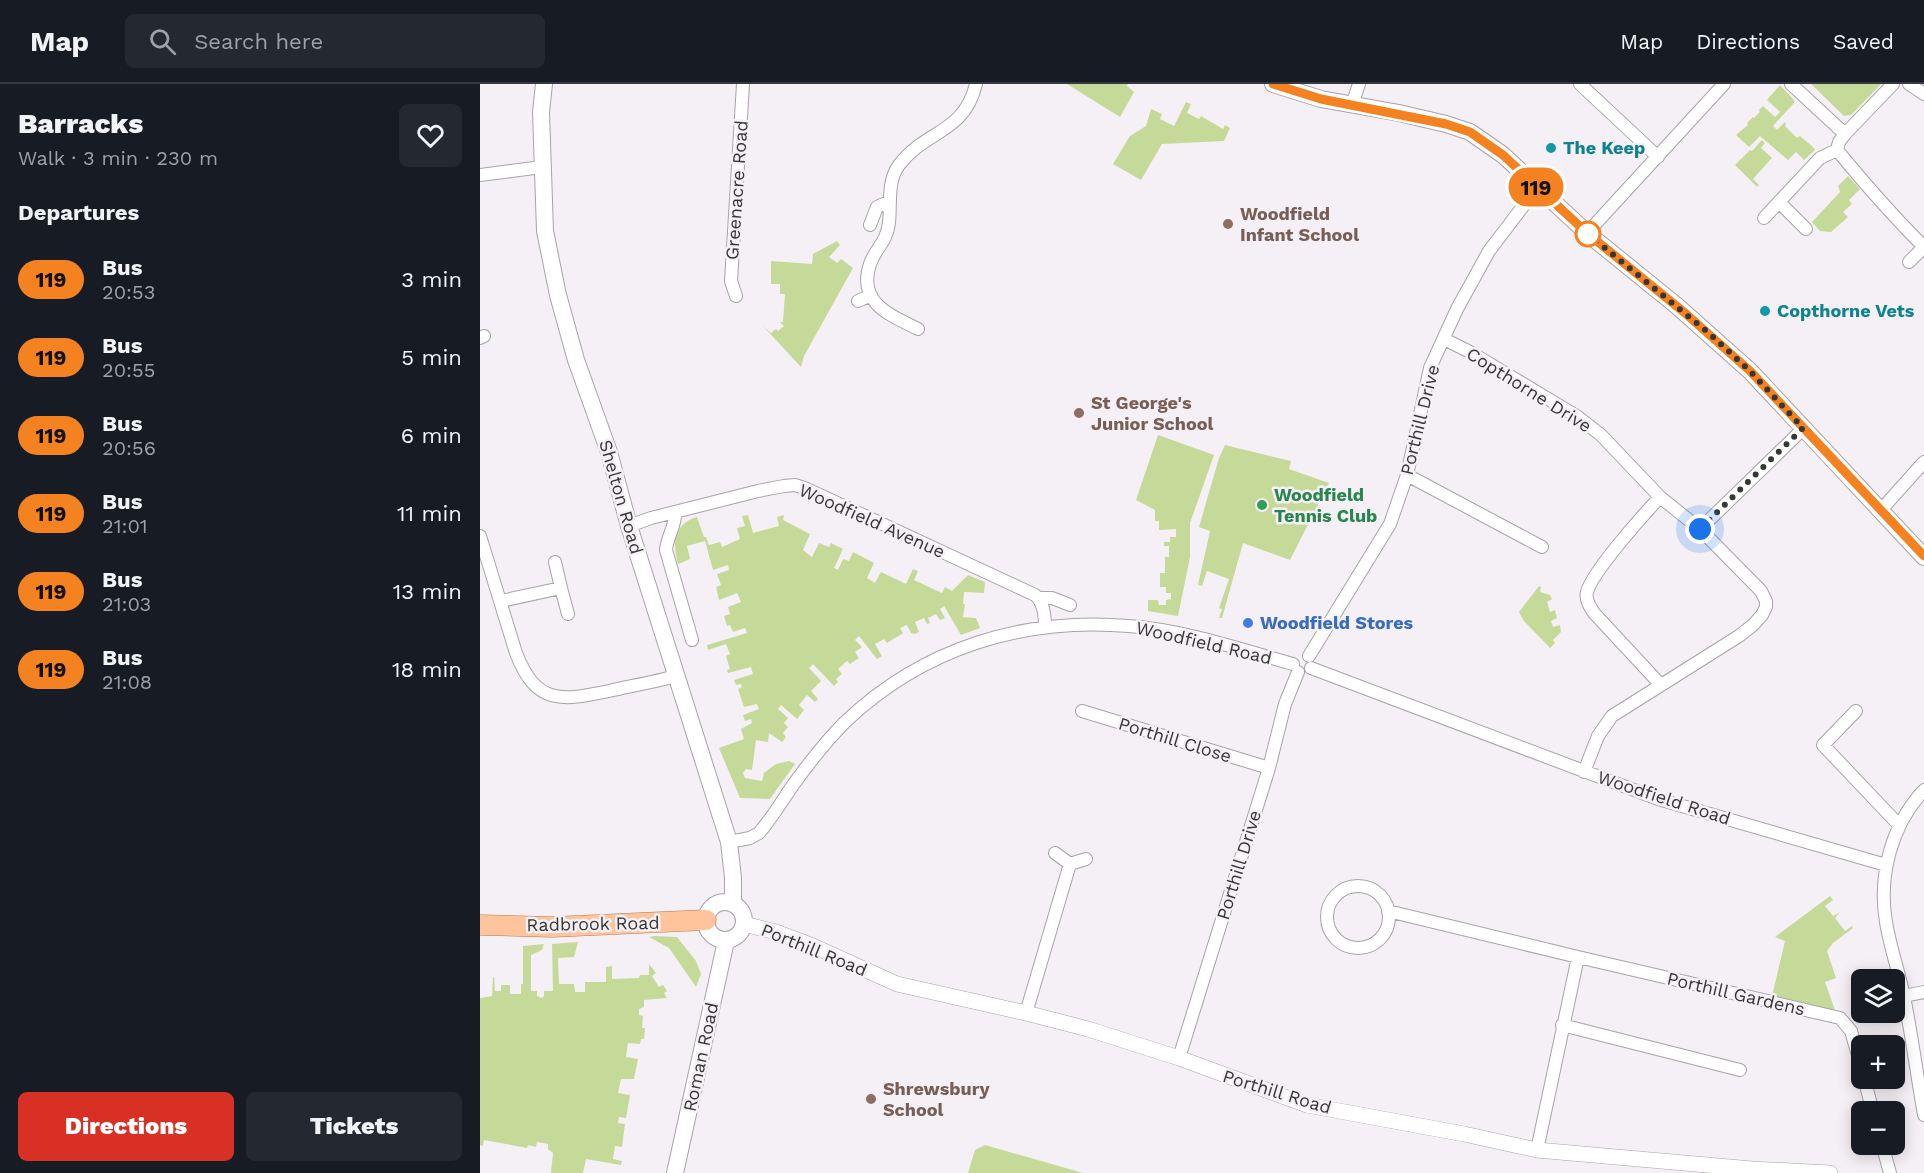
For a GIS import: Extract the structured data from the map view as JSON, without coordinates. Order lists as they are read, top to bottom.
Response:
{
  "streets": {
    "main road": ["Shelton Road", "Radbrook Road", "Roman Road"],
    "street": [
      "Greenacre Road",
      "Copthorne Drive",
      "Porthill Drive",
      "Woodfield Avenue",
      "Woodfield Road",
      "Porthill Close",
      "Porthill Road",
      "Porthill Gardens"
    ]
  },
  "crossings": [
    ["Copthorne Drive", "Porthill Drive"],
    ["Copthorne Drive", "Woodfield Road"],
    ["Porthill Drive", "Woodfield Road"],
    ["Porthill Drive", "Porthill Close"],
    ["Porthill Drive", "Porthill Road"],
    ["Shelton Road", "Woodfield Avenue"],
    ["Shelton Road", "Woodfield Road"],
    ["Shelton Road", "Radbrook Road"],
    ["Shelton Road", "Porthill Road"],
    ["Shelton Road", "Roman Road"],
    ["Radbrook Road", "Porthill Road"],
    ["Radbrook Road", "Roman Road"],
    ["Porthill Road", "Roman Road"]
  ],
  "places": [
    "The Keep",
    "Woodfield Infant School",
    "Copthorne Vets",
    "St George's Junior School",
    "Woodfield Tennis Club",
    "Woodfield Stores",
    "Shrewsbury School"
  ],
  "lines": ["bus line 119"],
  "page": {
    "header": "Map",
    "search": "Search here",
    "nav": ["Map", "Directions", "Saved"],
    "heading": [
      ["Barracks", "Walk · 3 min · 230 m"],
      "Departures"
    ],
    "on_map": "119",
    "list": [
      {
        "mark": "119",
        "name": "Bus",
        "note": "20:53",
        "value": "3 min"
      },
      {
        "mark": "119",
        "name": "Bus",
        "note": "20:55",
        "value": "5 min"
      },
      {
        "mark": "119",
        "name": "Bus",
        "note": "20:56",
        "value": "6 min"
      },
      {
        "mark": "119",
        "name": "Bus",
        "note": "21:01",
        "value": "11 min"
      },
      {
        "mark": "119",
        "name": "Bus",
        "note": "21:03",
        "value": "13 min"
      },
      {
        "mark": "119",
        "name": "Bus",
        "note": "21:08",
        "value": "18 min"
      }
    ],
    "map_buttons": ["+", "−"],
    "buttons": ["Directions", "Tickets"]
  }
}
